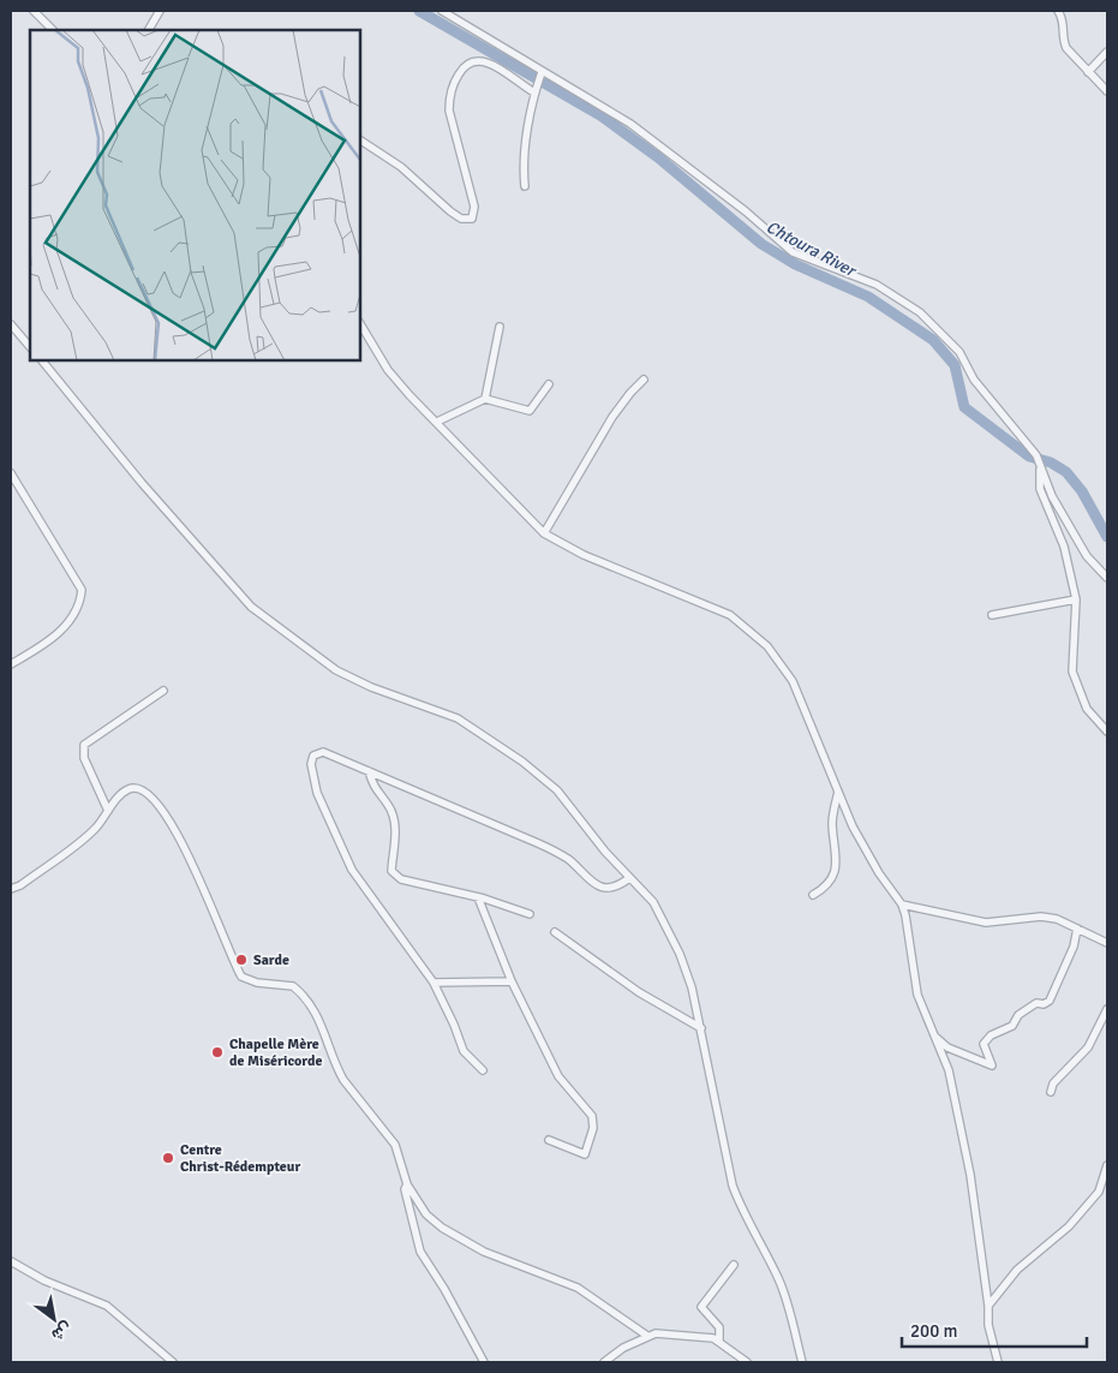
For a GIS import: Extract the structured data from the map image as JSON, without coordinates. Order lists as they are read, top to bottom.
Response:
{
  "water": ["Chtoura River"],
  "places": ["Sarde", "Chapelle Mère de Miséricorde", "Centre Christ-Rédempteur"],
  "scale_bar": "200 m",
  "north": "bottom right"
}
